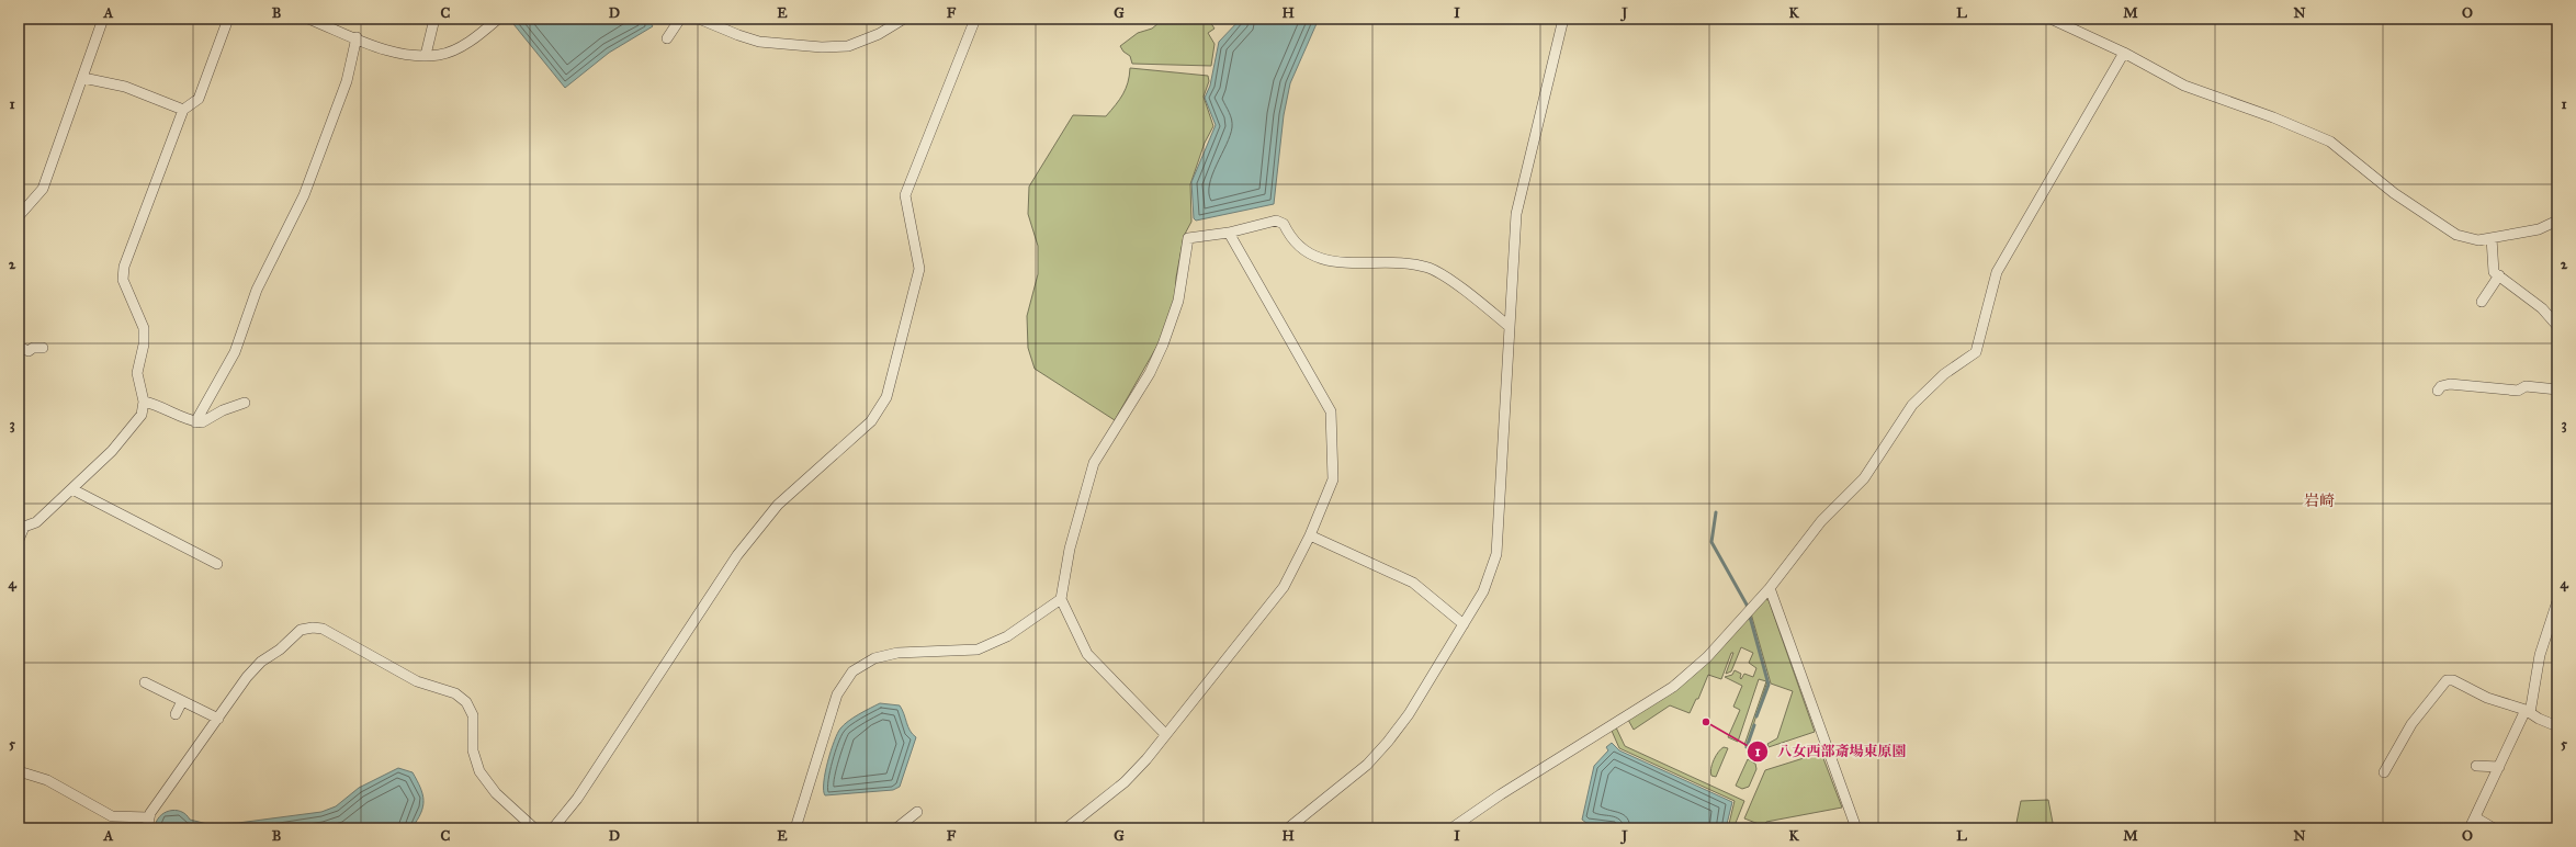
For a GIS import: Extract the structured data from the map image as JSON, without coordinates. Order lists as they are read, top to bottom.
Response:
{
  "districts": ["岩崎"],
  "places": ["八女西部斎場東原園"],
  "grid": {
    "columns": [
      "A",
      "B",
      "C",
      "D",
      "E",
      "F",
      "G",
      "H",
      "I",
      "J",
      "K",
      "L",
      "M",
      "N",
      "O"
    ],
    "rows": [
      "1",
      "2",
      "3",
      "4",
      "5"
    ]
  }
}
